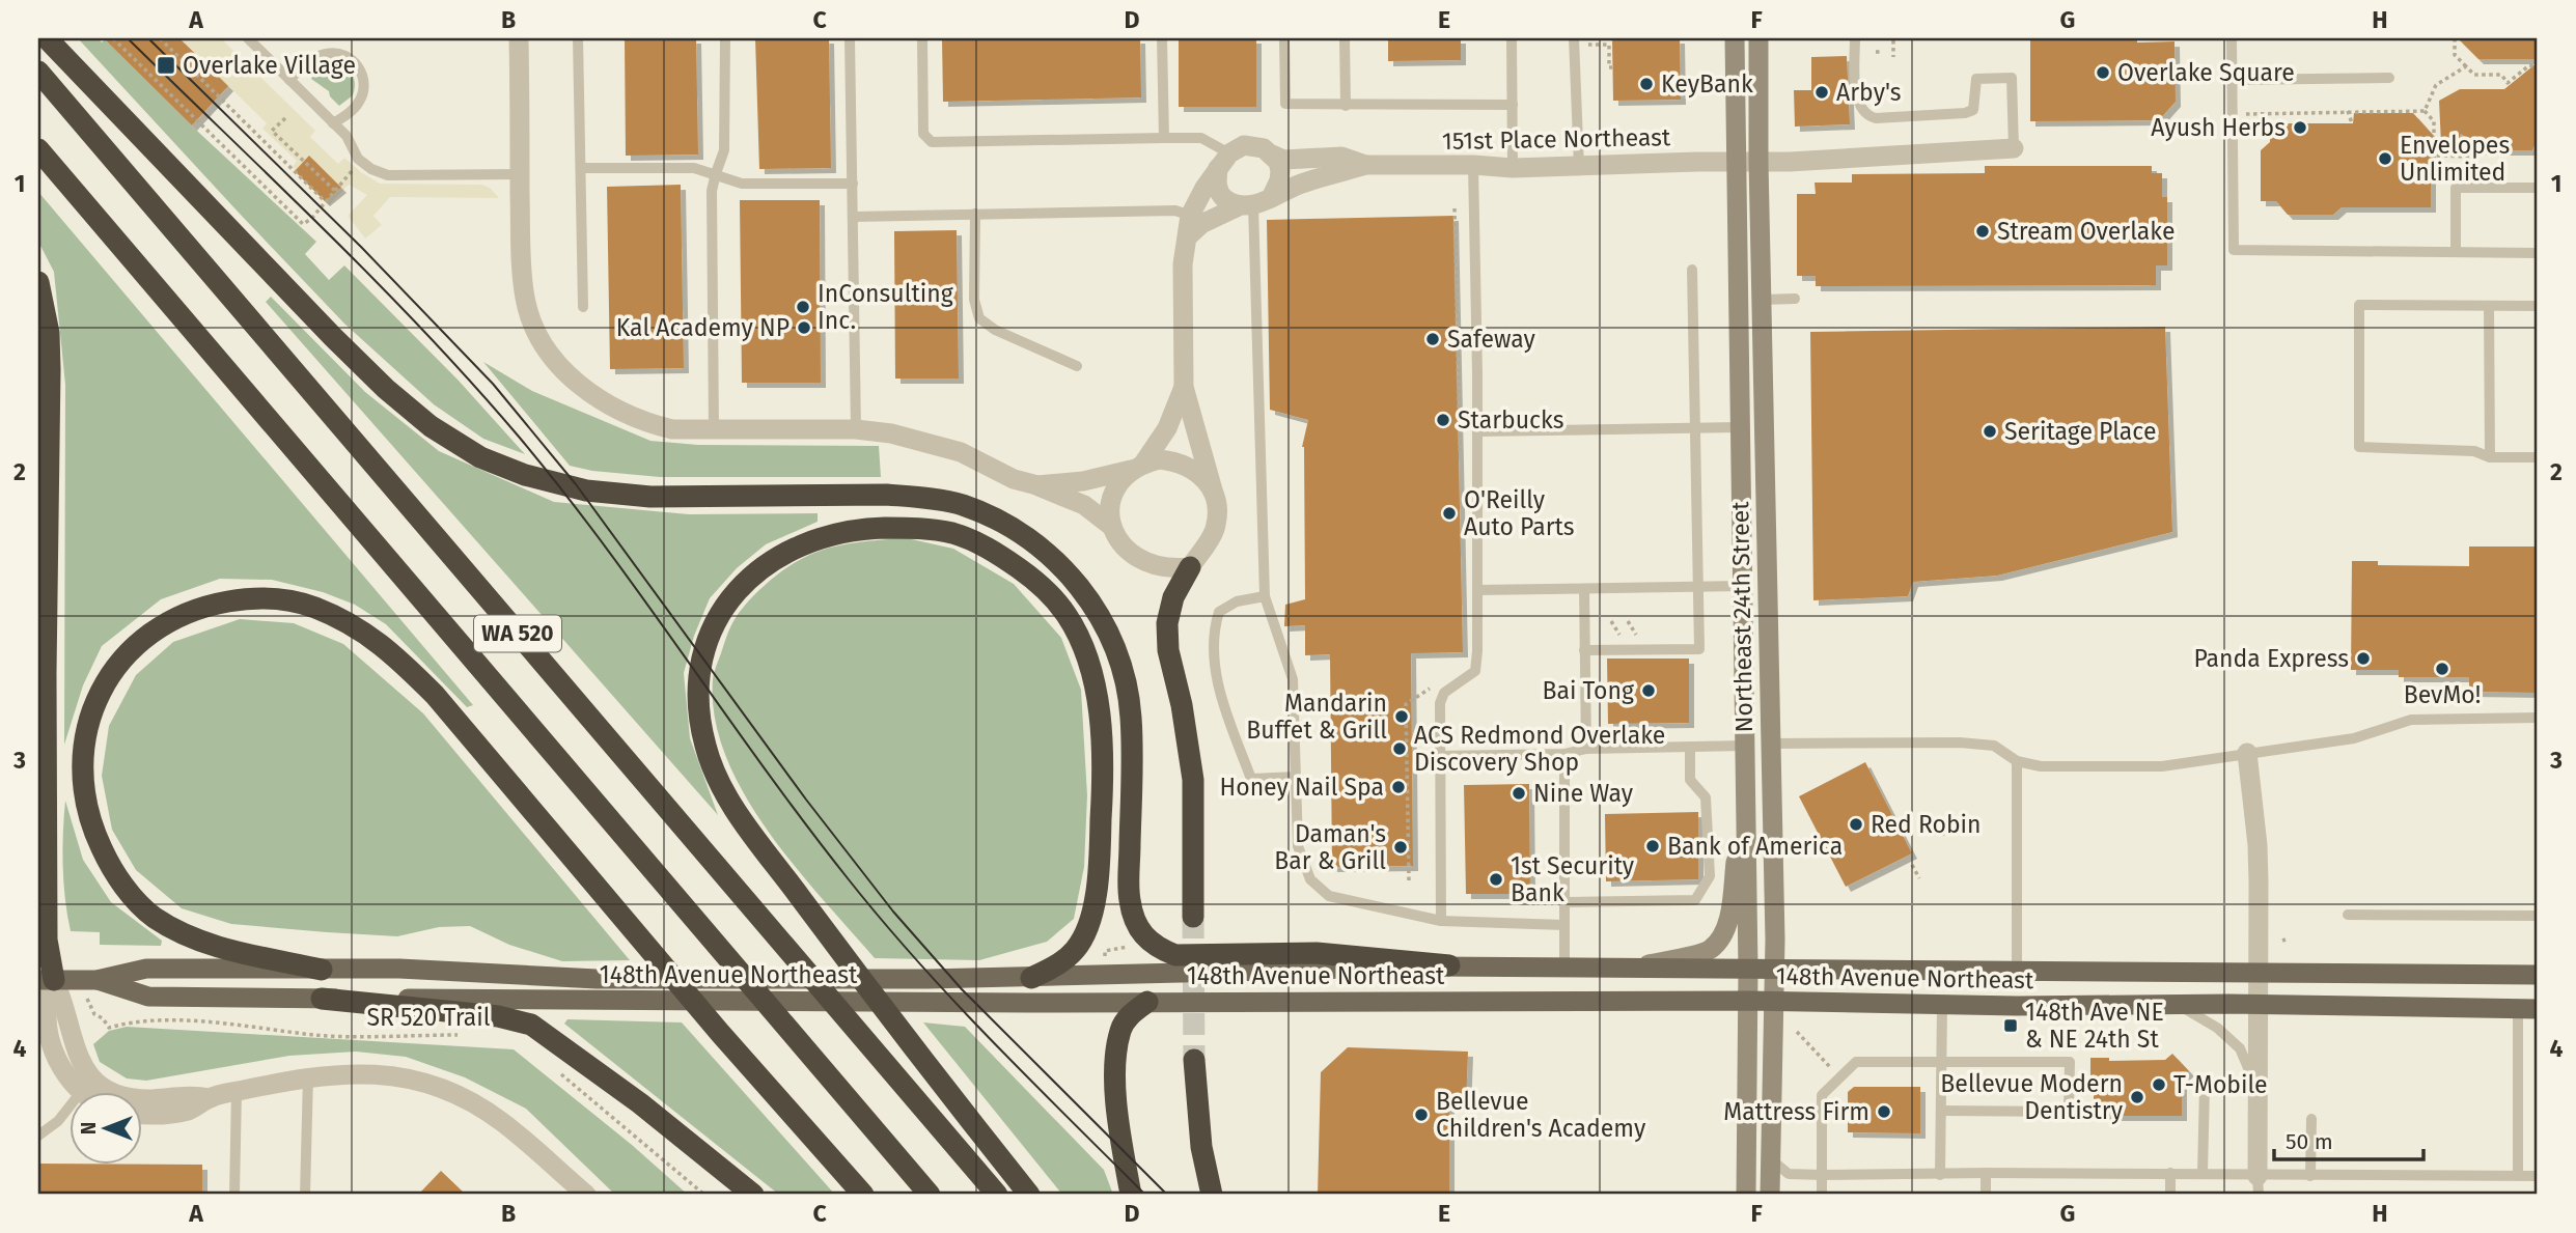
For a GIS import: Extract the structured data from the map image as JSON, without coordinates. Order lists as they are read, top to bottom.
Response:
{
  "streets": {
    "highway": ["WA 520"],
    "main road": ["Northeast 24th Street", "148th Avenue Northeast"],
    "street": ["151st Place Northeast"],
    "path": ["SR 520 Trail"]
  },
  "crossings": [
    ["151st Place Northeast", "Northeast 24th Street"],
    ["Northeast 24th Street", "148th Avenue Northeast"]
  ],
  "places": {
    "transit": ["Overlake Village", "148th Ave NE & NE 24th St"],
    "other": [
      "Overlake Square",
      "KeyBank",
      "Arby's",
      "Ayush Herbs",
      "Envelopes Unlimited",
      "Stream Overlake",
      "InConsulting Inc.",
      "Kal Academy NP",
      "Safeway",
      "Starbucks",
      "Seritage Place",
      "O'Reilly Auto Parts",
      "Panda Express",
      "BevMo!",
      "Bai Tong",
      "Mandarin Buffet & Grill",
      "ACS Redmond Overlake Discovery Shop",
      "Honey Nail Spa",
      "Nine Way",
      "Red Robin",
      "Bank of America",
      "Daman's Bar & Grill",
      "1st Security Bank",
      "T-Mobile",
      "Bellevue Modern Dentistry",
      "Mattress Firm",
      "Bellevue Children's Academy"
    ]
  },
  "scale_bar": "50 m",
  "north": "left",
  "grid": {
    "columns": [
      "A",
      "B",
      "C",
      "D",
      "E",
      "F",
      "G",
      "H"
    ],
    "rows": [
      "1",
      "2",
      "3",
      "4"
    ]
  }
}
